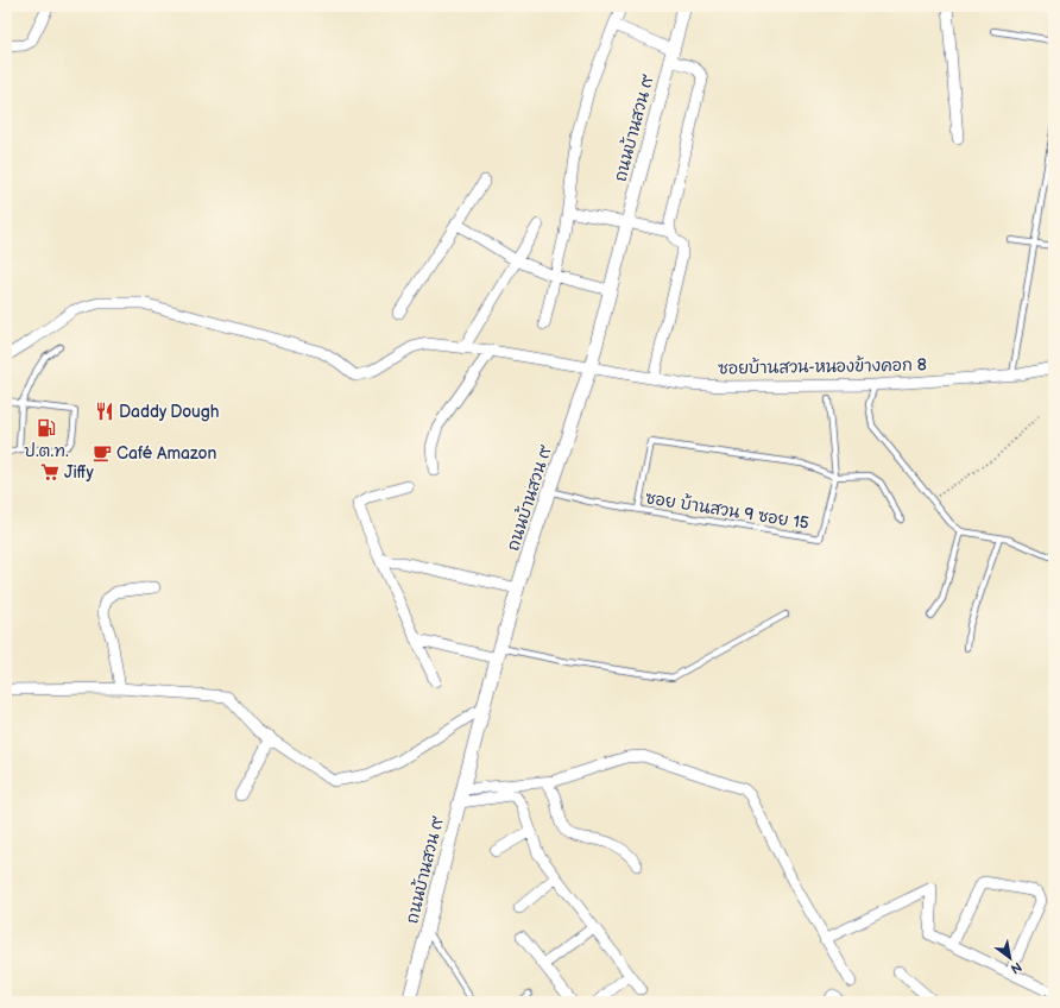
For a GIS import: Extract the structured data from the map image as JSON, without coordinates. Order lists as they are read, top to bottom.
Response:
{
  "streets": {
    "street": ["ถนนบ้านสวน ๙", "ซอยบ้านสวน-หนองข้างคอก 8"],
    "lane": ["ซอย บ้านสวน 9 ซอย 15"]
  },
  "crossings": [
    ["ถนนบ้านสวน ๙", "ซอยบ้านสวน-หนองข้างคอก 8"],
    ["ถนนบ้านสวน ๙", "ซอย บ้านสวน 9 ซอย 15"]
  ],
  "places": {
    "restaurant": ["Daddy Dough"],
    "fuel station": ["ป.ต.ท."],
    "cafe": ["Café Amazon"],
    "supermarket": ["Jiffy"]
  },
  "north": "bottom right"
}
